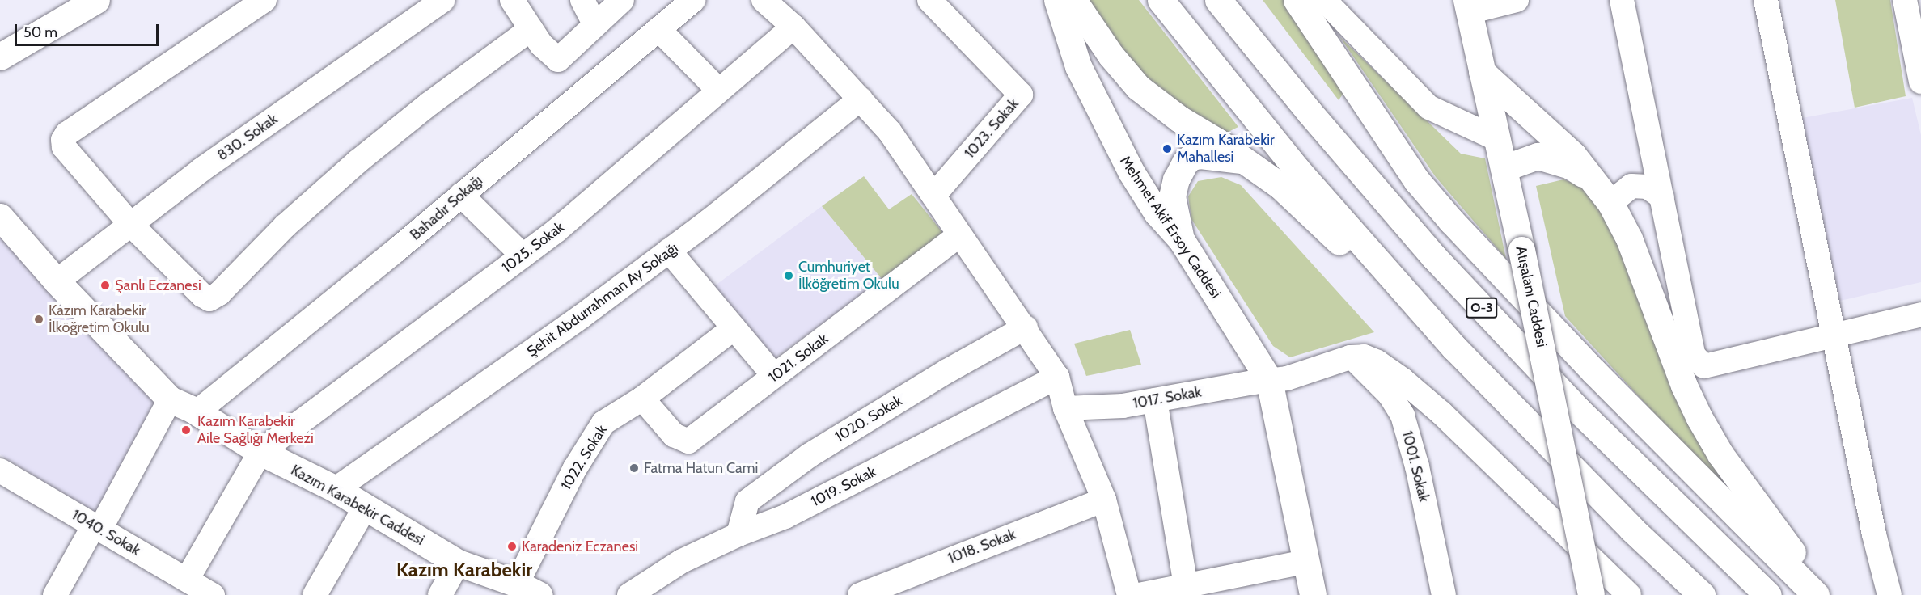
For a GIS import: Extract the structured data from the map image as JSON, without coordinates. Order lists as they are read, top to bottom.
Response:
{
  "streets": {
    "main road": [
      "Mehmet Akif Ersoy Caddesi",
      "Atışalanı Caddesi",
      "O-3",
      "Kazım Karabekir Caddesi"
    ],
    "street": [
      "1023. Sokak",
      "830. Sokak",
      "Bahadır Sokağı",
      "1025. Sokak",
      "Şehit Abdurrahman Ay Sokağı",
      "1021. Sokak",
      "1017. Sokak",
      "1020. Sokak",
      "1022. Sokak",
      "1001. Sokak",
      "1019. Sokak",
      "1040. Sokak",
      "1018. Sokak"
    ]
  },
  "crossings": [
    ["830. Sokak", "Kazım Karabekir Caddesi"],
    ["Bahadır Sokağı", "Kazım Karabekir Caddesi"],
    ["Mehmet Akif Ersoy Caddesi", "1017. Sokak"],
    ["1025. Sokak", "Kazım Karabekir Caddesi"],
    ["Şehit Abdurrahman Ay Sokağı", "Kazım Karabekir Caddesi"],
    ["1021. Sokak", "1022. Sokak"],
    ["1017. Sokak", "1001. Sokak"],
    ["1020. Sokak", "1019. Sokak"],
    ["1022. Sokak", "Kazım Karabekir Caddesi"]
  ],
  "districts": ["Kazım Karabekir"],
  "places": [
    "Kazım Karabekir Mahallesi",
    "Cumhuriyet İlköğretim Okulu",
    "Şanlı Eczanesi",
    "Kazım Karabekir İlköğretim Okulu",
    "Kazım Karabekir Aile Sağlığı Merkezi",
    "Fatma Hatun Cami",
    "Karadeniz Eczanesi"
  ],
  "scale_bar": "50 m"
}
